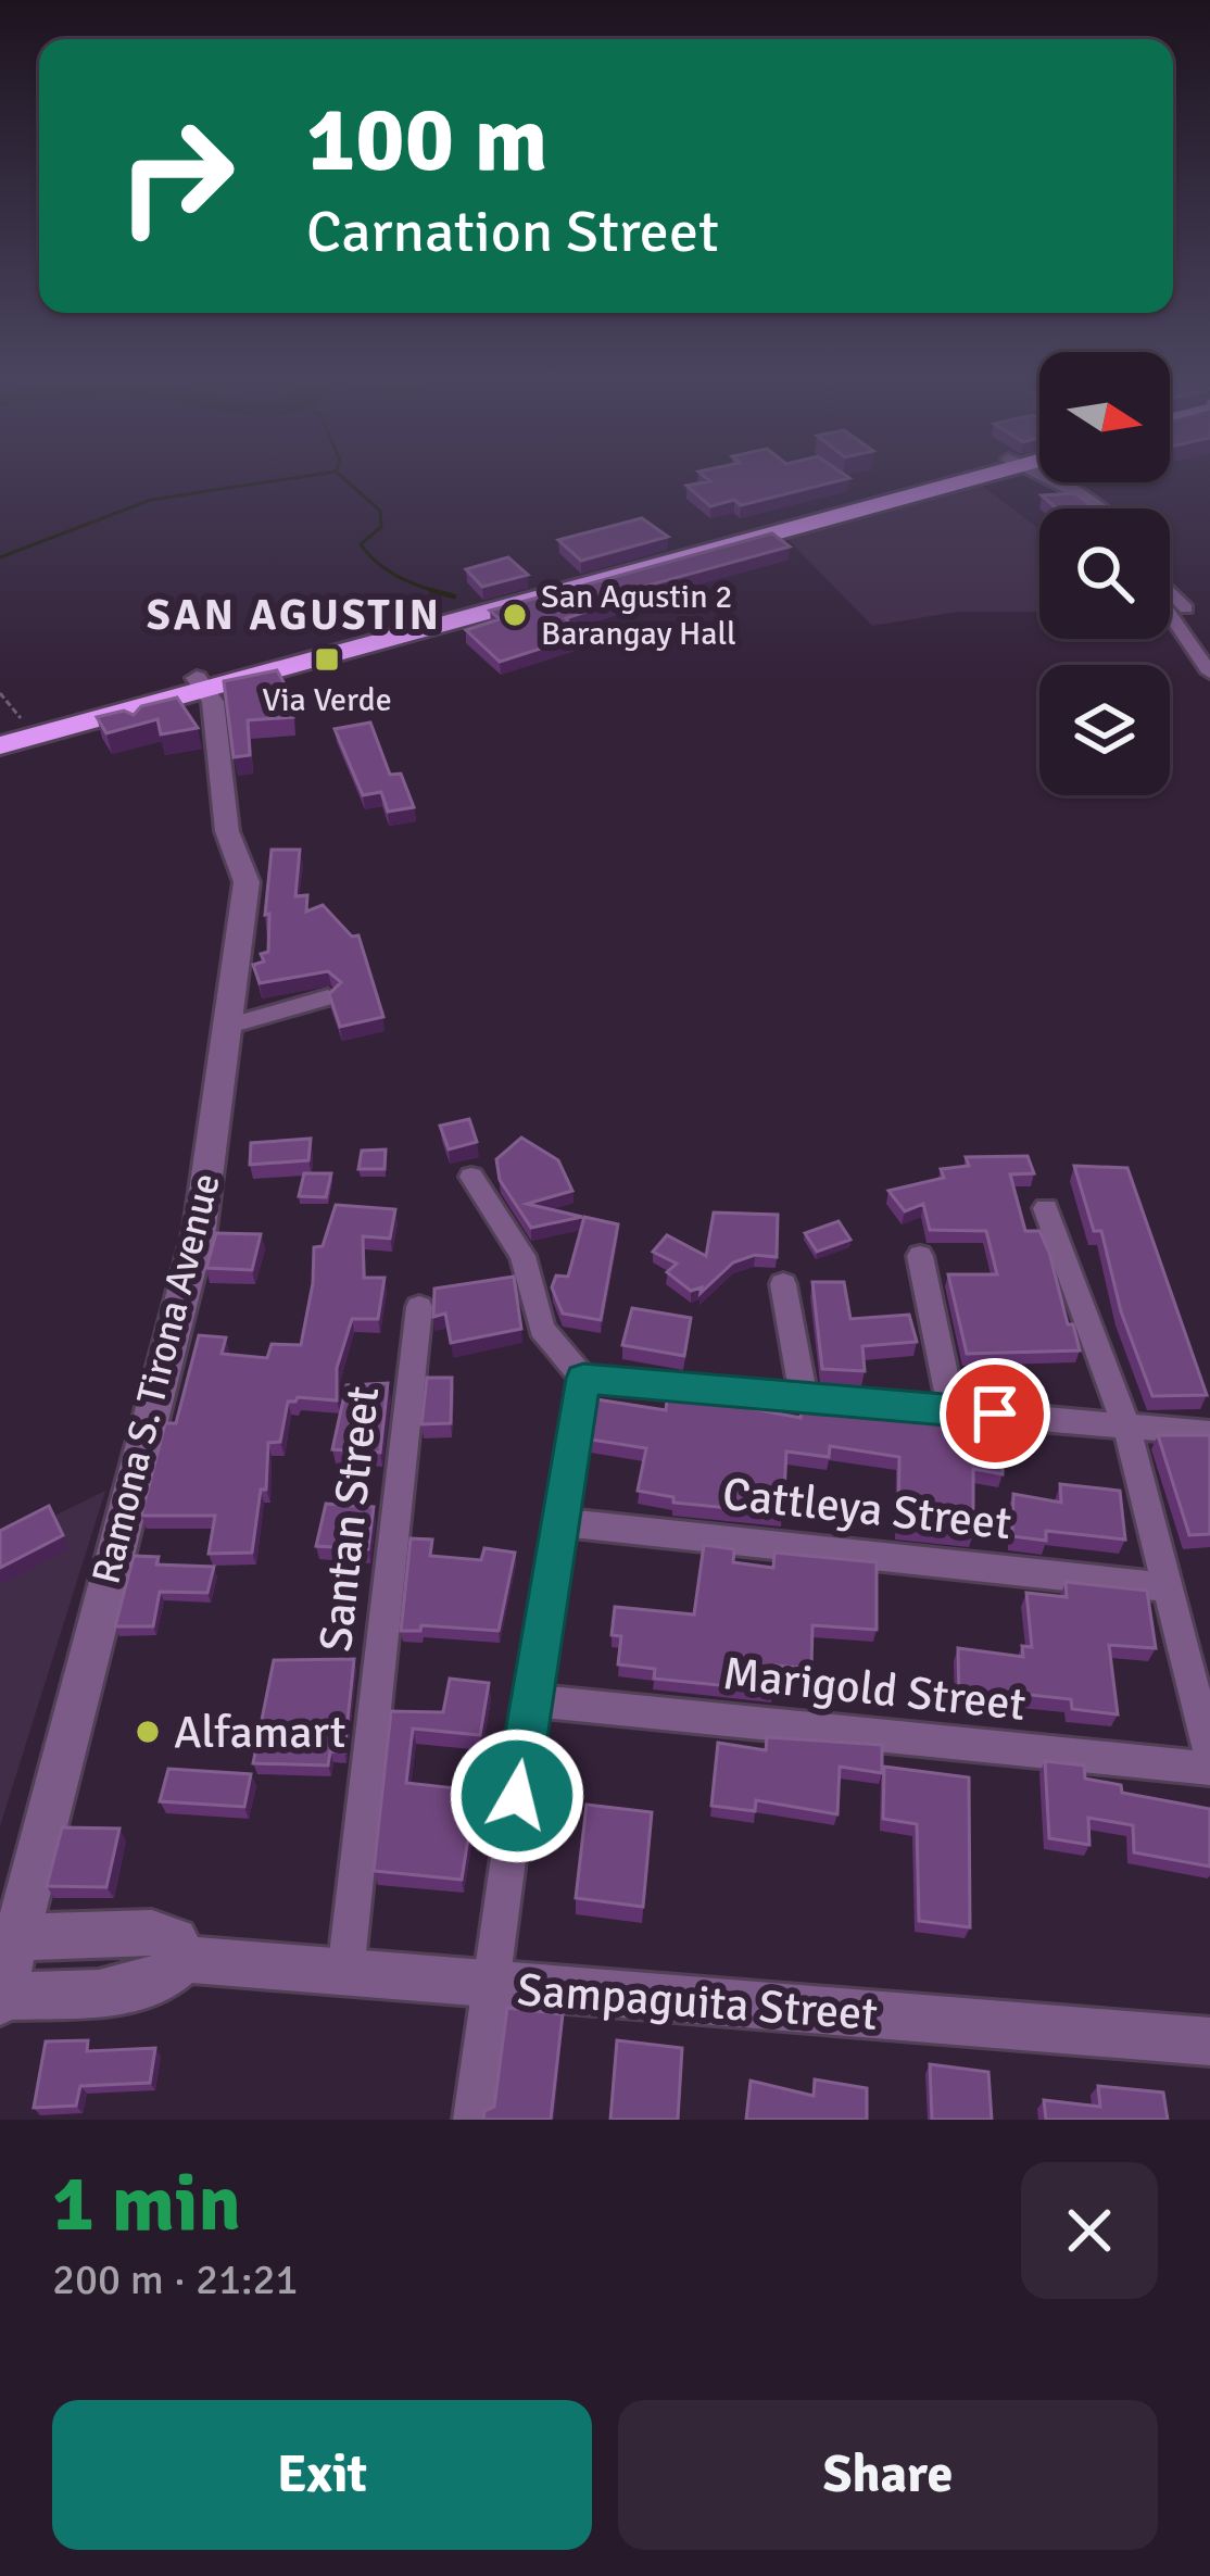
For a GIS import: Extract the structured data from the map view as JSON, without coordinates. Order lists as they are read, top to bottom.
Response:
{
  "streets": {
    "street": [
      "Ramona S. Tirona Avenue",
      "Cattleya Street",
      "Santan Street",
      "Marigold Street",
      "Sampaguita Street"
    ]
  },
  "crossings": [
    ["Ramona S. Tirona Avenue", "Sampaguita Street"],
    ["Santan Street", "Sampaguita Street"]
  ],
  "districts": ["SAN AGUSTIN"],
  "places": {
    "other": ["San Agustin 2 Barangay Hall", "Alfamart"],
    "transit": ["Via Verde"]
  },
  "north": "right",
  "page": {
    "turn": ["100 m", "Carnation Street"],
    "heading": ["1 min", "200 m · 21:21"],
    "buttons": ["Exit", "Share"]
  }
}
